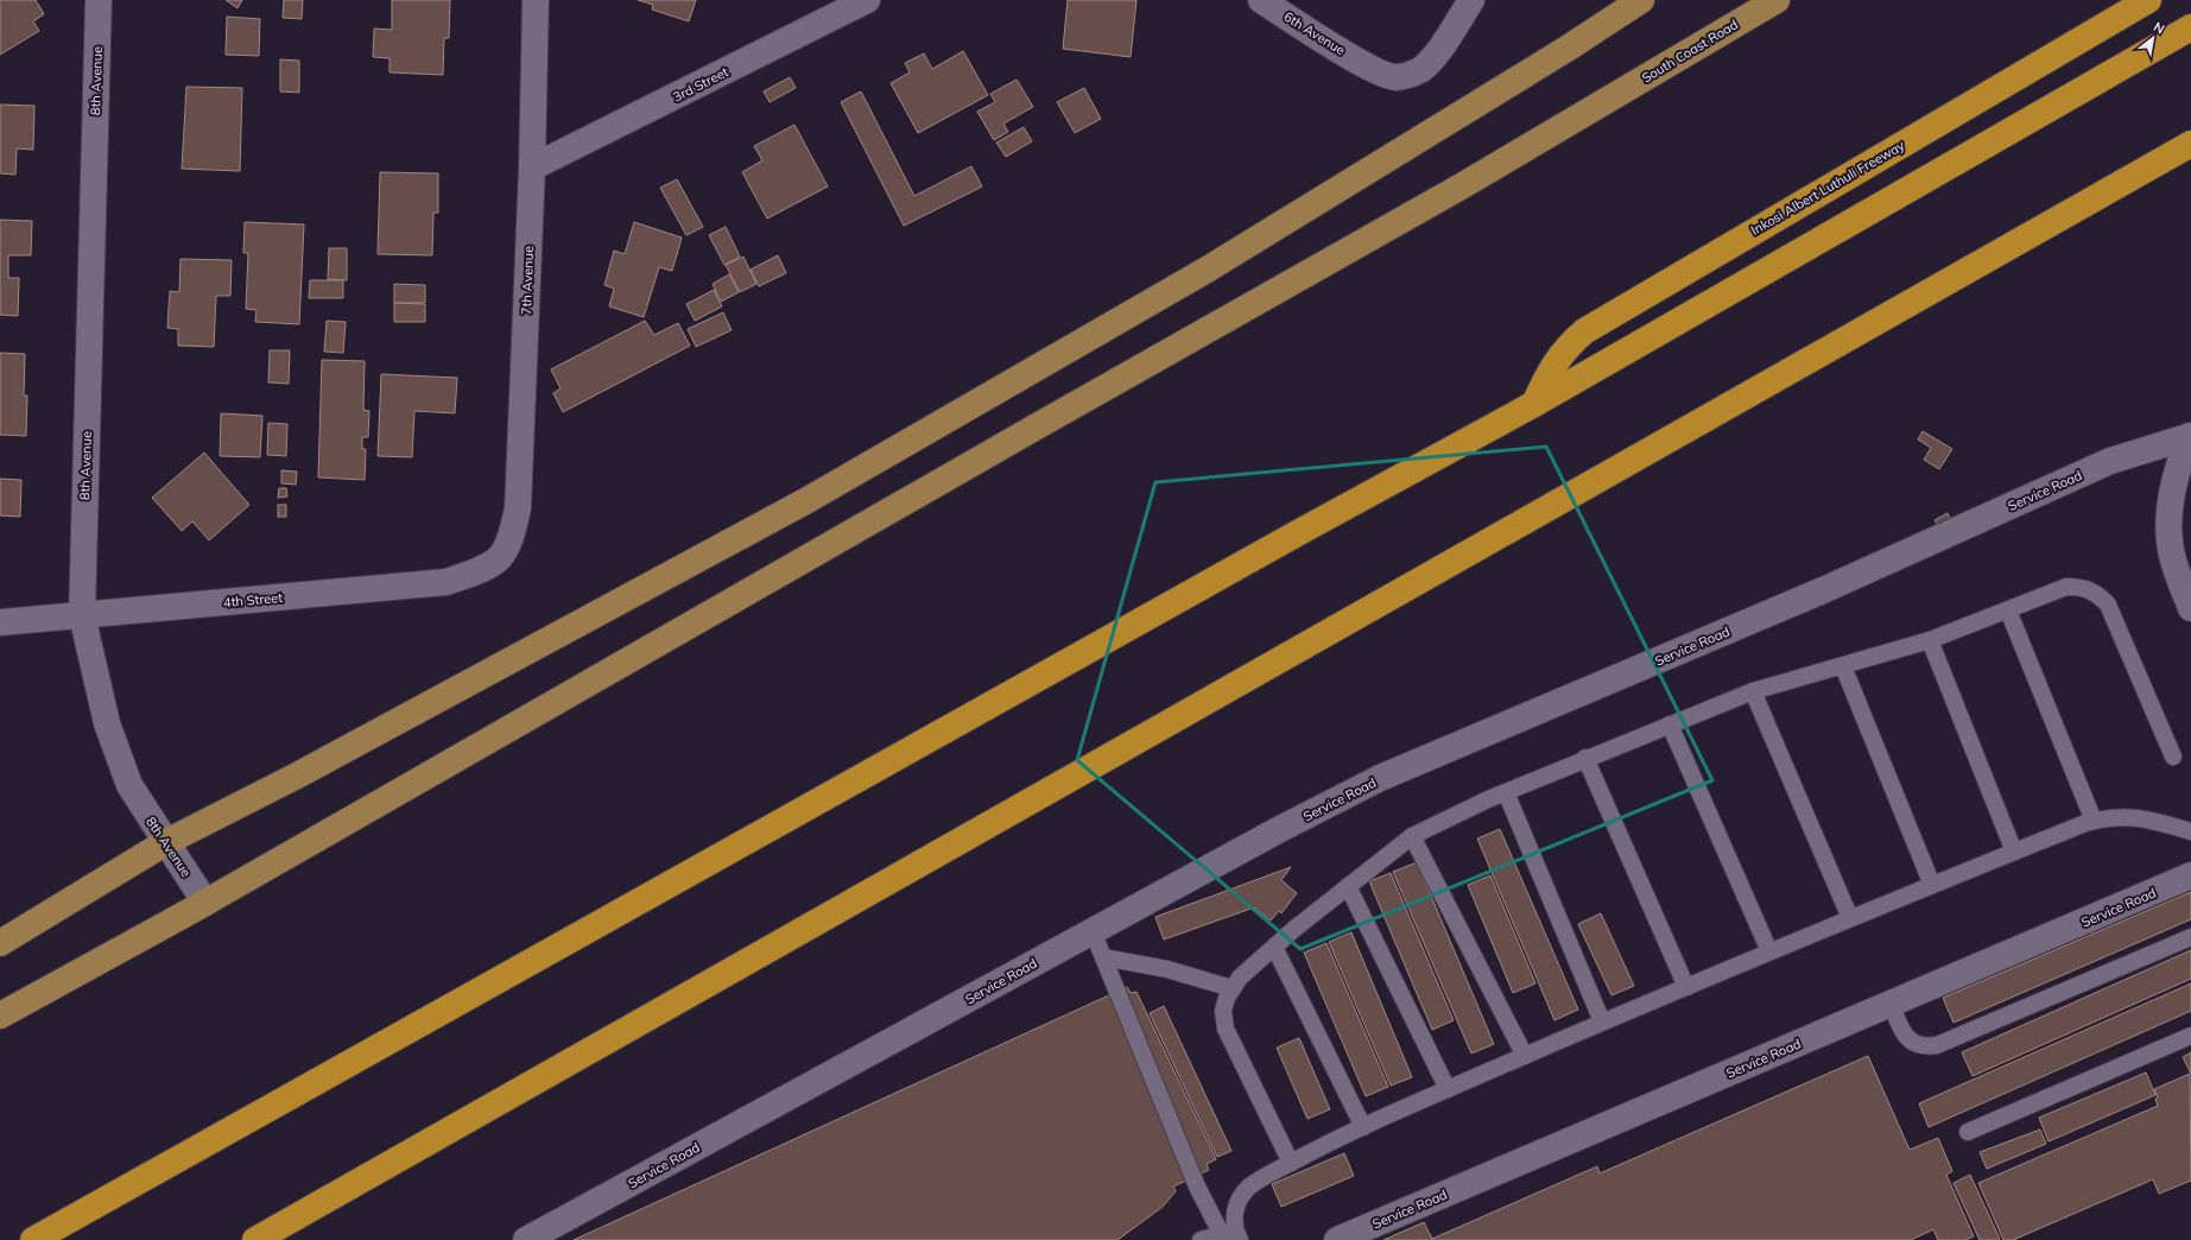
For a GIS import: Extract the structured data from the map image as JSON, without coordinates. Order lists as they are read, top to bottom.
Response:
{
  "streets": {
    "highway": ["Inkosi Albert Luthuli Freeway"],
    "main road": ["South Coast Road"],
    "street": [
      "6th Avenue",
      "8th Avenue",
      "3rd Street",
      "7th Avenue",
      "Service Road",
      "4th Street"
    ]
  },
  "crossings": [
    ["South Coast Road", "8th Avenue"],
    ["8th Avenue", "4th Street"],
    ["3rd Street", "7th Avenue"],
    ["7th Avenue", "4th Street"]
  ],
  "north": "top right"
}
